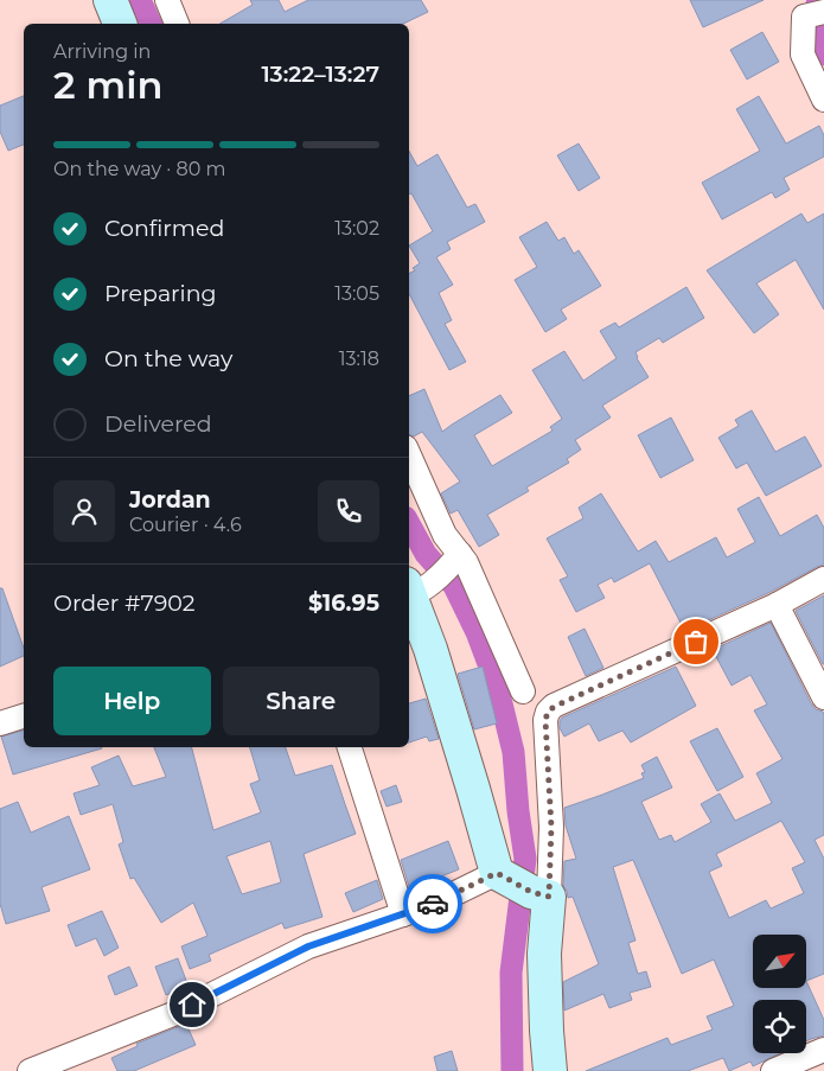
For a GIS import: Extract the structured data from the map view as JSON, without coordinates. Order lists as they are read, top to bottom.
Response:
{
  "north": "top right",
  "page": {
    "heading": ["2 min", "Arriving in", "13:22–13:27"],
    "panel": [
      "Jordan",
      "Courier · 4.6",
      "Order #7902",
      "$16.95"
    ],
    "bar": "On the way · 80 m",
    "list": [
      ["Confirmed", "13:02"],
      ["Preparing", "13:05"],
      ["On the way", "13:18"],
      "Delivered"
    ],
    "buttons": ["Help", "Share"]
  }
}
